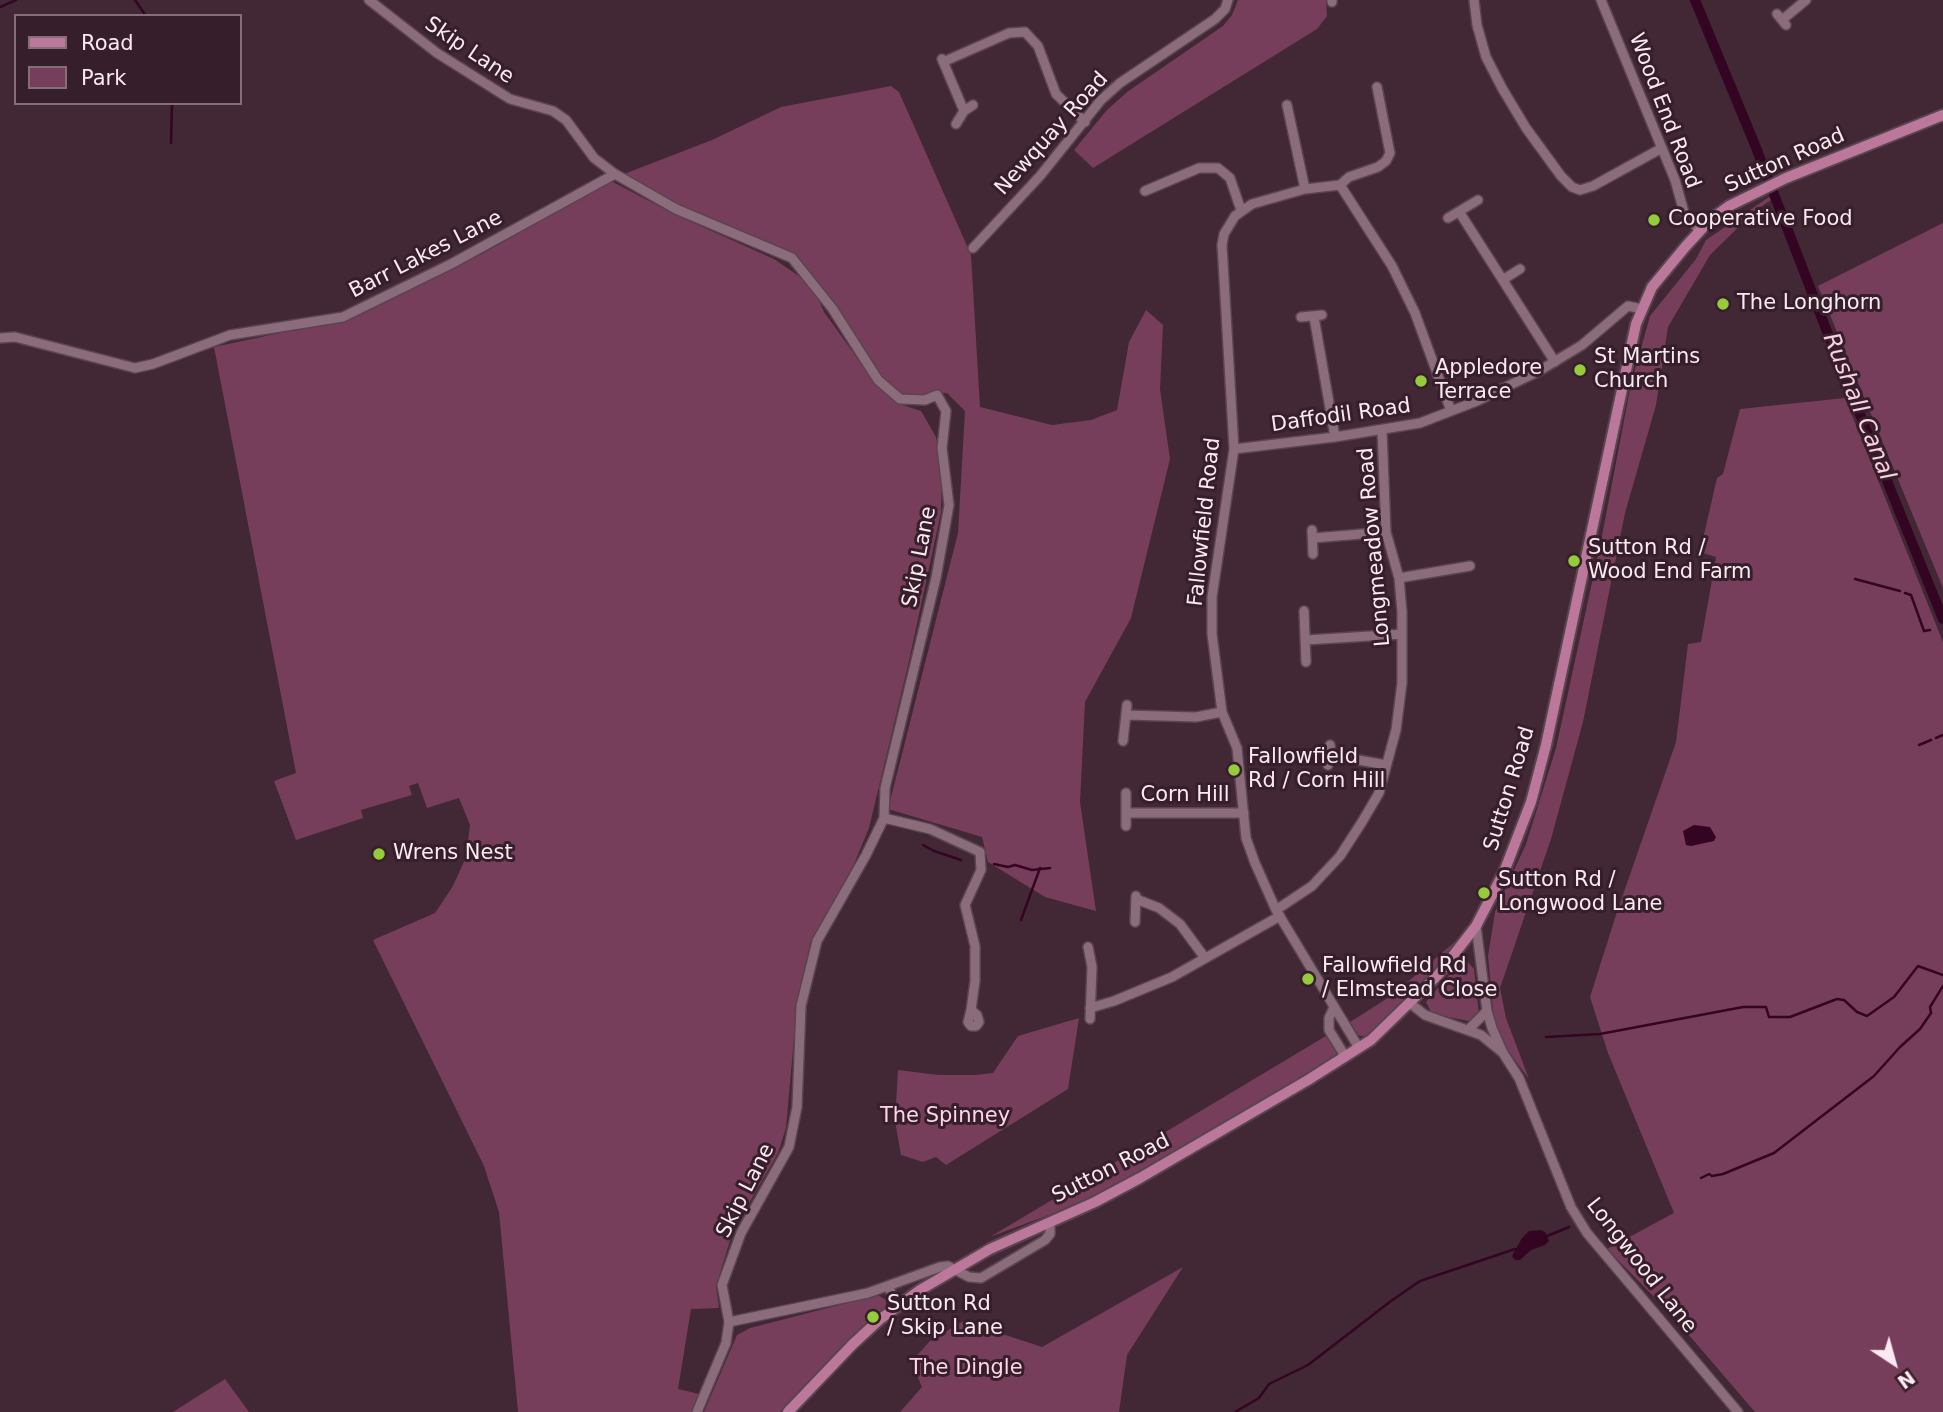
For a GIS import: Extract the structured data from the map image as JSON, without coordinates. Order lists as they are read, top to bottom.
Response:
{
  "streets": {
    "main road": ["Sutton Road"],
    "street": [
      "Skip Lane",
      "Wood End Road",
      "Newquay Road",
      "Barr Lakes Lane",
      "Daffodil Road",
      "Fallowfield Road",
      "Longmeadow Road",
      "Corn Hill",
      "Longwood Lane"
    ]
  },
  "crossings": [
    ["Skip Lane", "Barr Lakes Lane"],
    ["Wood End Road", "Sutton Road"],
    ["Sutton Road", "Daffodil Road"],
    ["Sutton Road", "Fallowfield Road"],
    ["Sutton Road", "Longwood Lane"],
    ["Daffodil Road", "Fallowfield Road"],
    ["Daffodil Road", "Longmeadow Road"],
    ["Fallowfield Road", "Longmeadow Road"],
    ["Fallowfield Road", "Corn Hill"]
  ],
  "water": ["Rushall Canal"],
  "parks": ["The Spinney", "The Dingle"],
  "places": [
    "Cooperative Food",
    "The Longhorn",
    "St Martins Church",
    "Appledore Terrace",
    "Sutton Rd / Wood End Farm",
    "Fallowfield Rd / Corn Hill",
    "Wrens Nest",
    "Sutton Rd / Longwood Lane",
    "Fallowfield Rd / Elmstead Close",
    "Sutton Rd / Skip Lane"
  ],
  "legend": ["Road", "Park"],
  "north": "bottom right"
}
